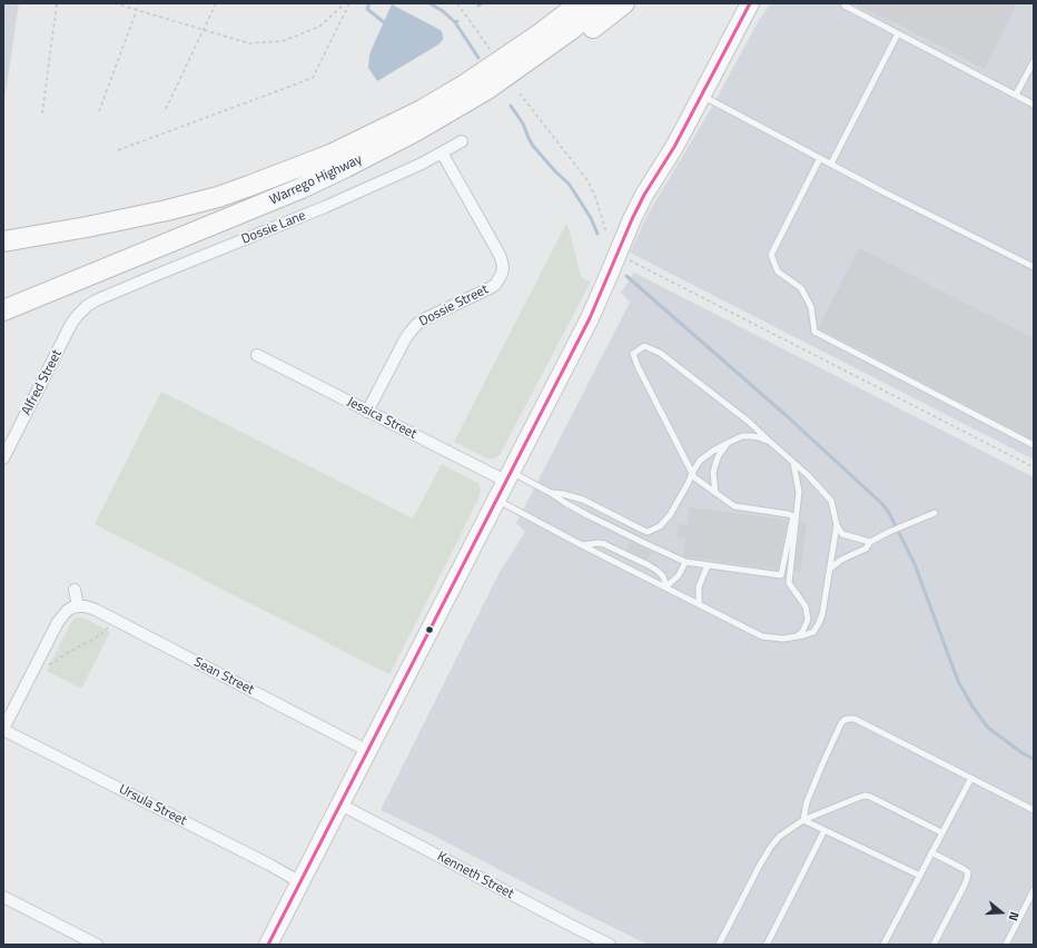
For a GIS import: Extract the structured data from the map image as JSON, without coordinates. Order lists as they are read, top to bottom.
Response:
{
  "streets": {
    "highway": ["Warrego Highway"],
    "street": [
      "Dossie Lane",
      "Dossie Street",
      "Alfred Street",
      "Jessica Street",
      "Sean Street",
      "Ursula Street",
      "Kenneth Street"
    ]
  },
  "crossings": [
    ["Dossie Lane", "Dossie Street"],
    ["Dossie Lane", "Alfred Street"],
    ["Dossie Street", "Jessica Street"]
  ],
  "north": "right"
}
